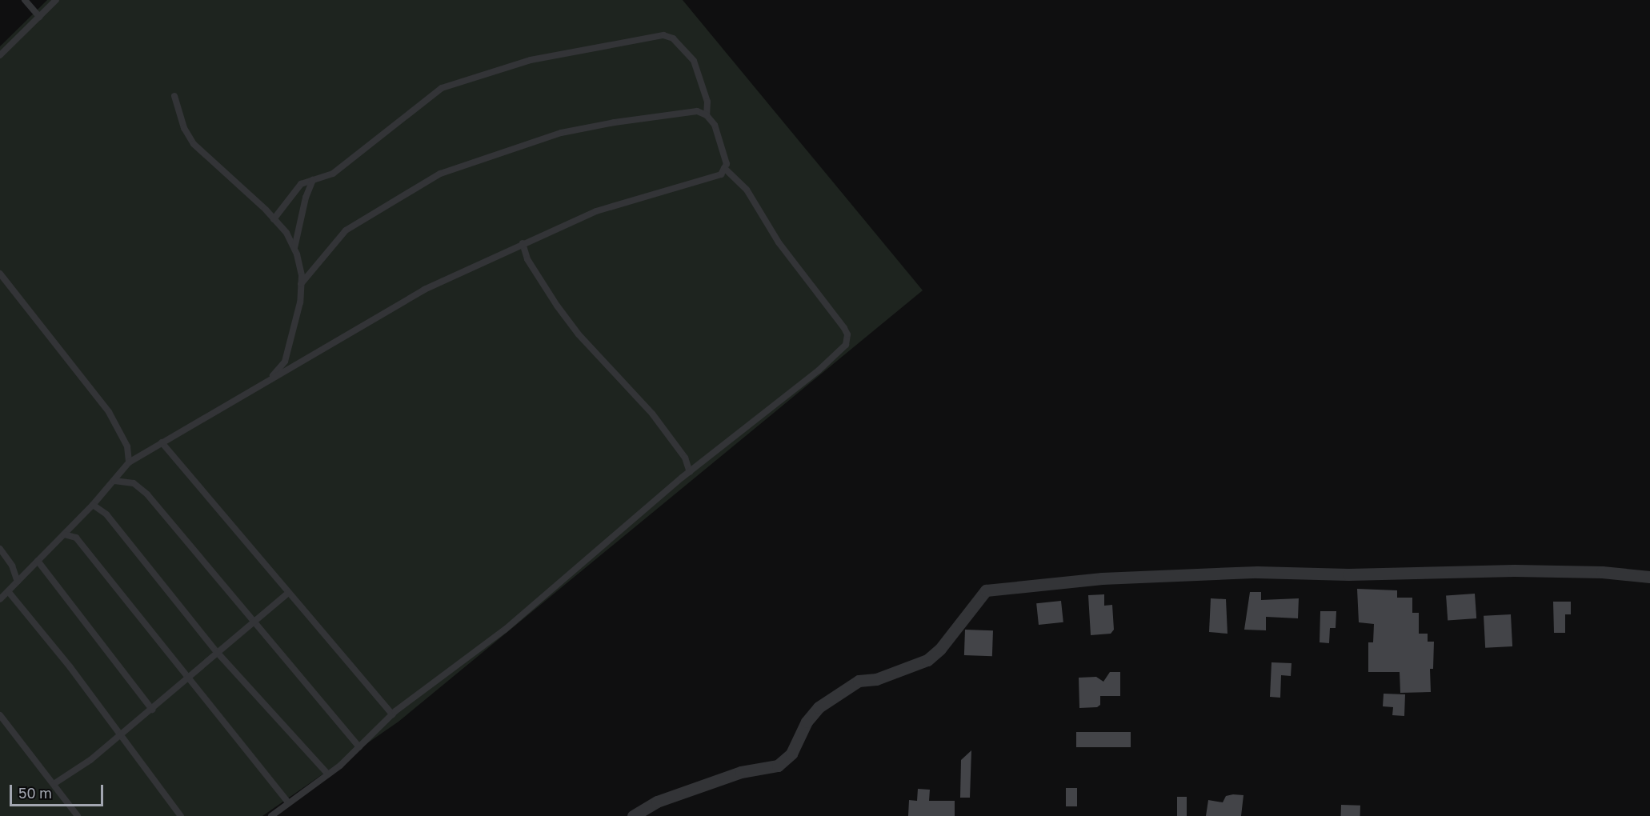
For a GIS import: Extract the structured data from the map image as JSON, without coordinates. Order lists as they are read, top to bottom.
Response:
{
  "scale_bar": "50 m"
}
